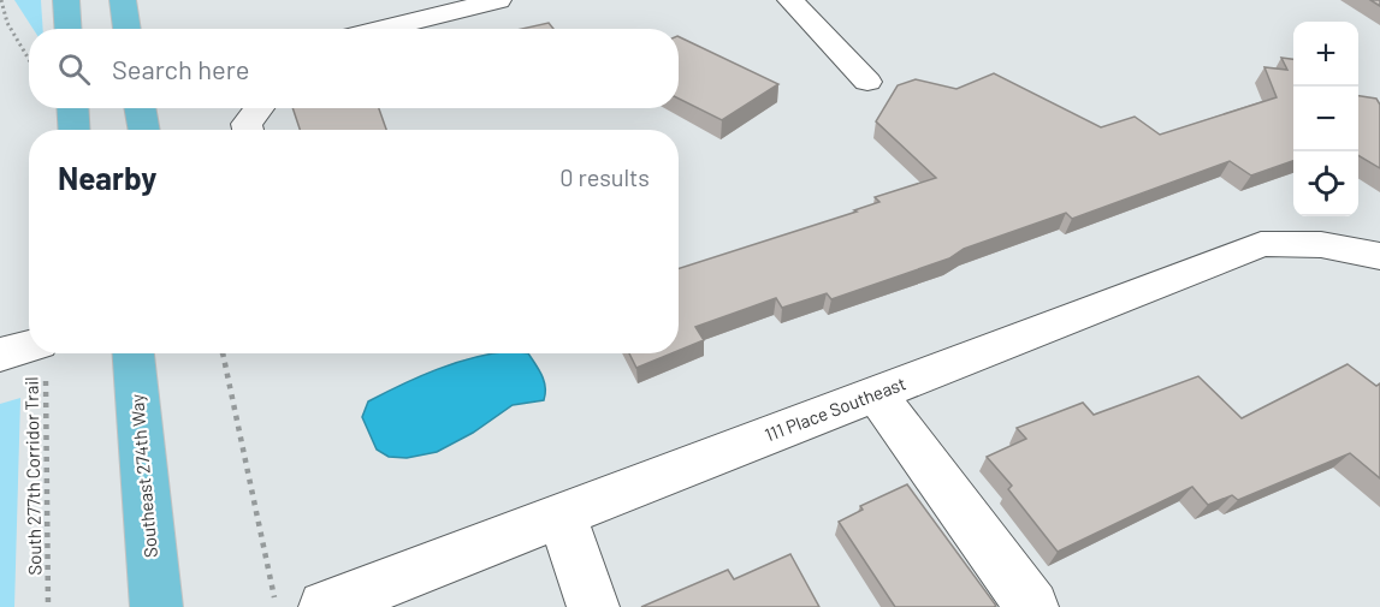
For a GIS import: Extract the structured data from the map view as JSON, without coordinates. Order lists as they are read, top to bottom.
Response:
{
  "streets": {
    "main road": ["Southeast 274th Way"],
    "street": ["111 Place Southeast"],
    "path": ["South 277th Corridor Trail"]
  },
  "page": {
    "map_buttons": ["+", "−"],
    "search": "Search here",
    "heading": ["Nearby", "0 results"]
  }
}
